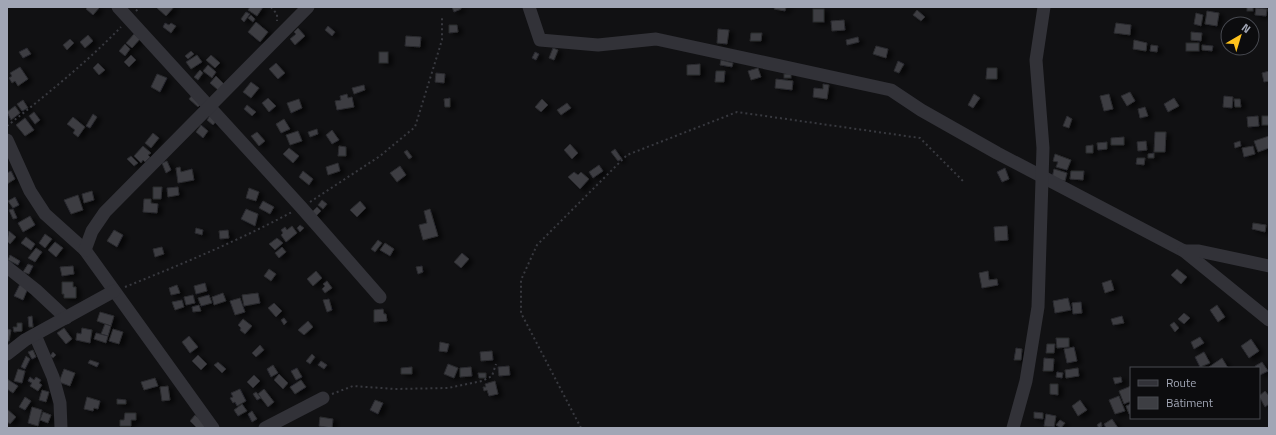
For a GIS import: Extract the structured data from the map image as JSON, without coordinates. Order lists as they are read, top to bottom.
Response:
{
  "legend": ["Route", "Bâtiment"],
  "north": "top right"
}
